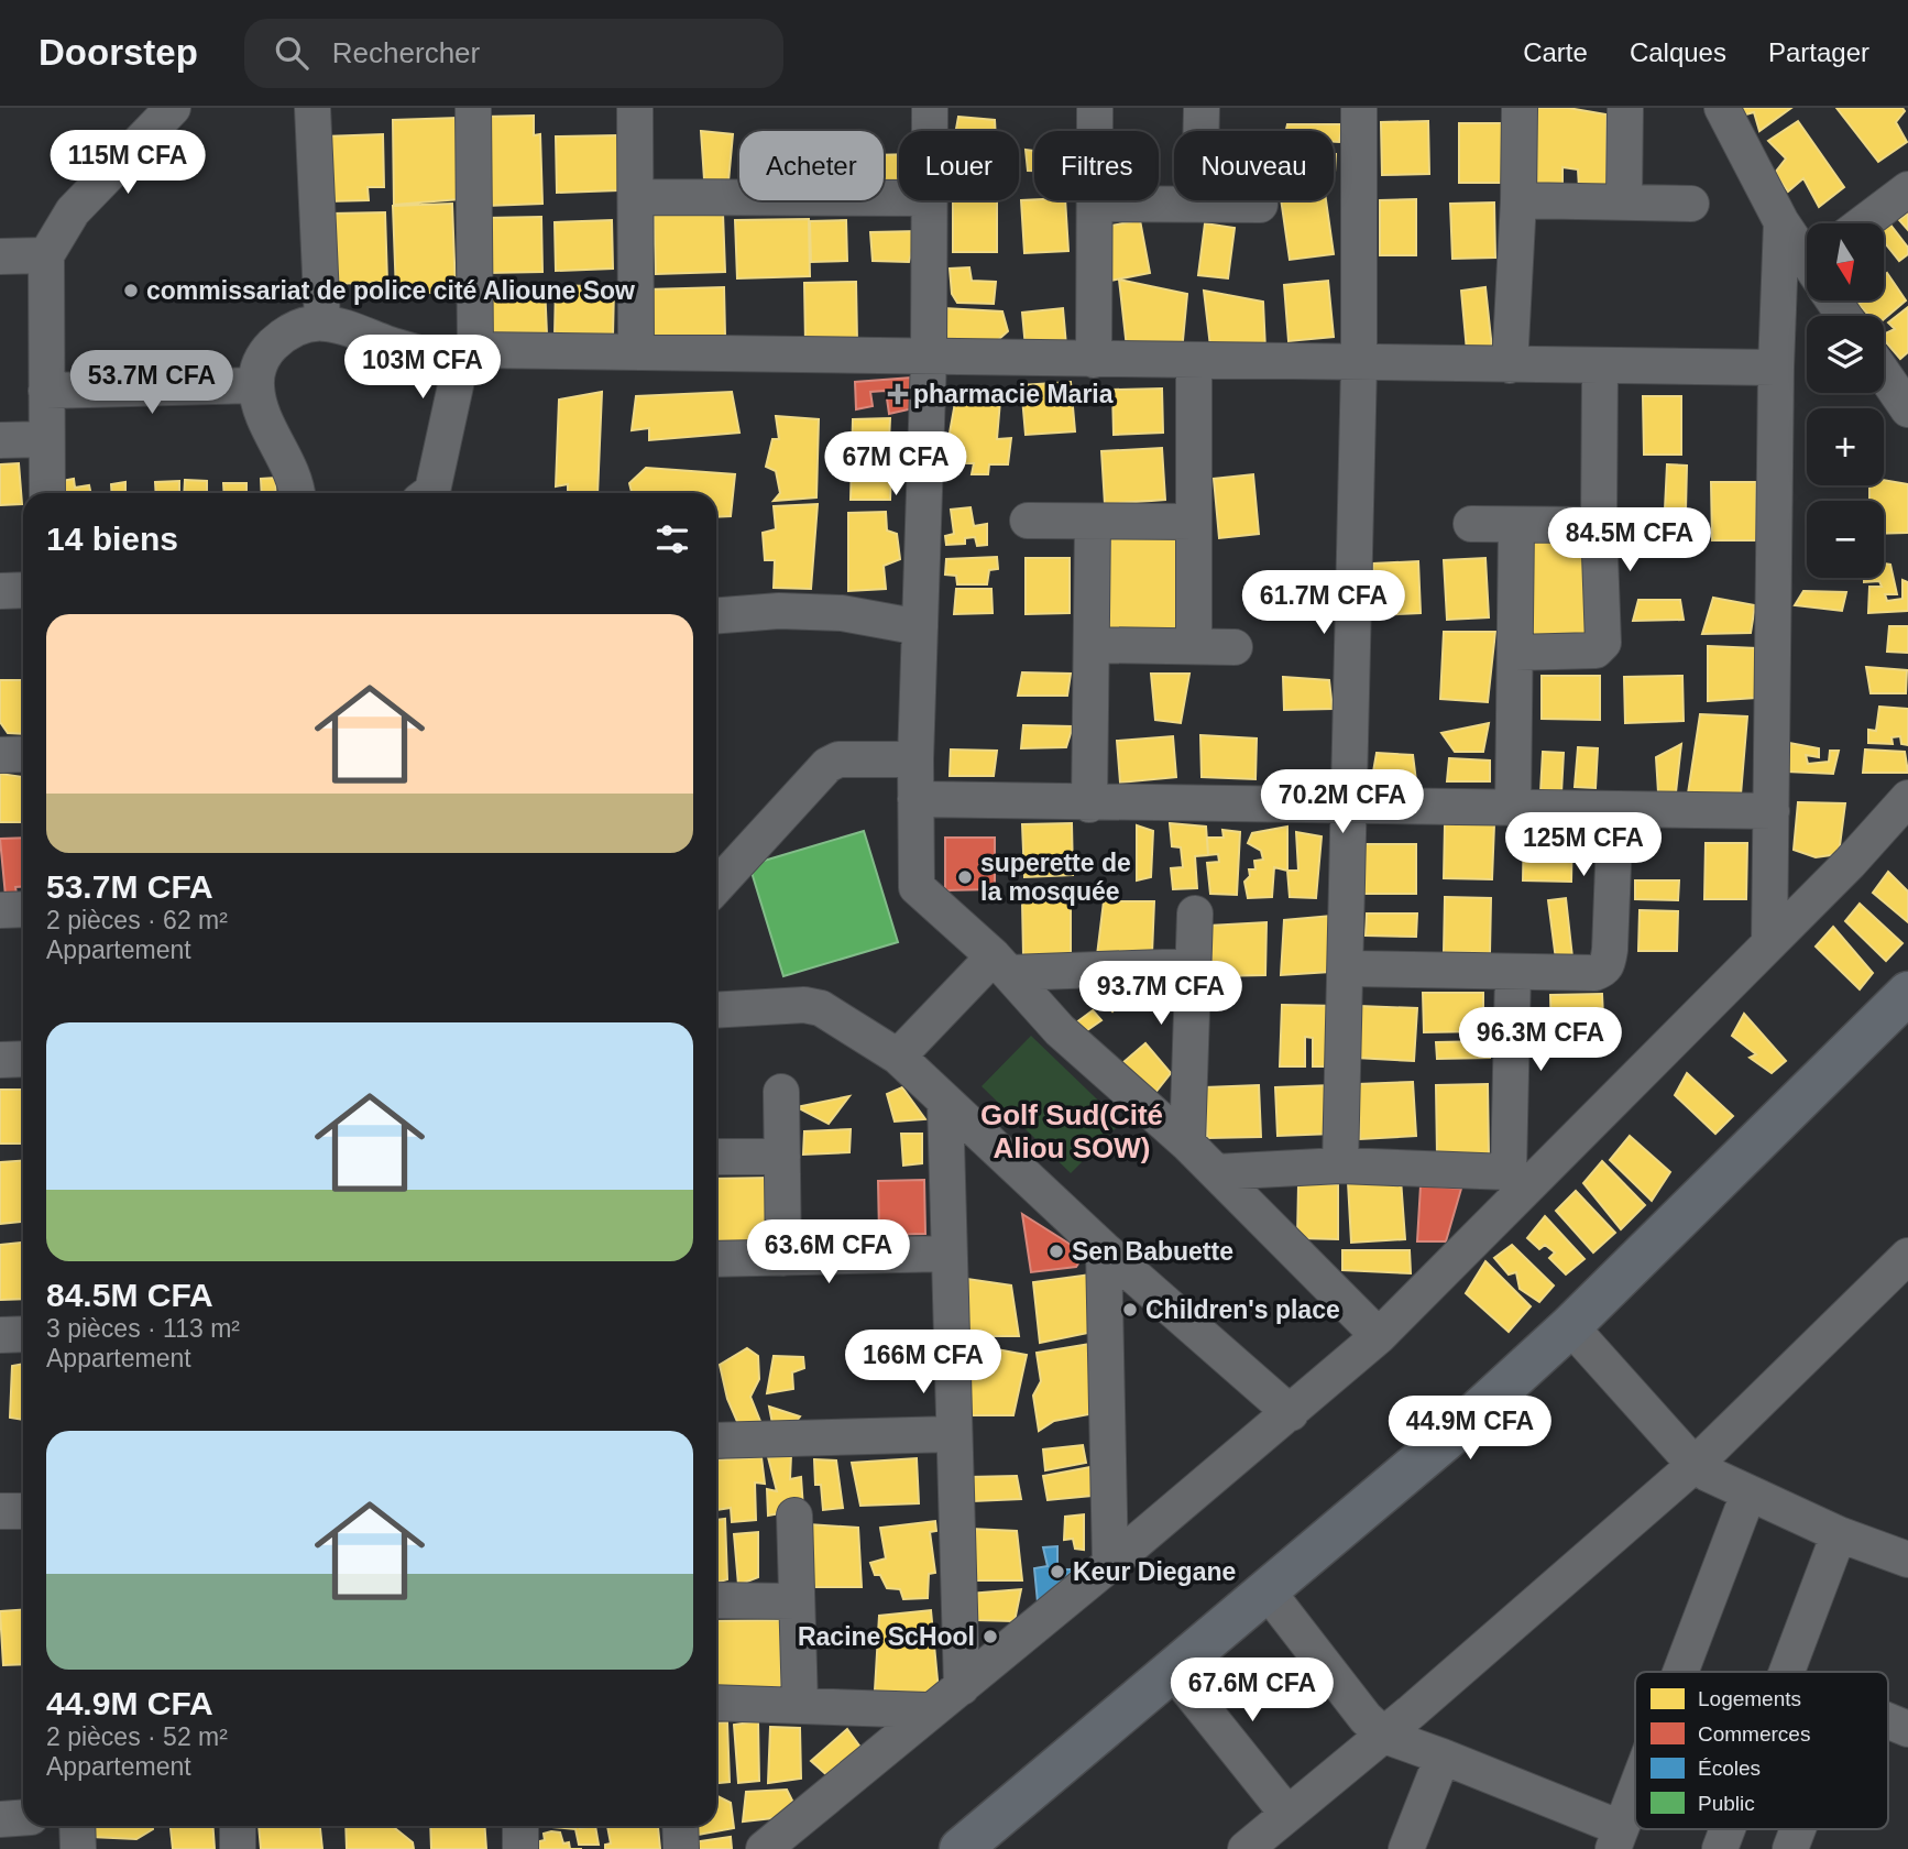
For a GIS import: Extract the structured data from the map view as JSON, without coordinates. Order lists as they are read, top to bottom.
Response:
{
  "districts": ["Golf Sud(Cité Aliou SOW)"],
  "places": {
    "other": [
      "commissariat de police cité Alioune Sow",
      "superette de la mosquée",
      "Sen Babuette",
      "Children's place",
      "Keur Diegane",
      "Racine ScHool"
    ],
    "health": ["pharmacie Maria"]
  },
  "legend": [
    "Logements",
    "Commerces",
    "Écoles",
    "Public"
  ],
  "north": "bottom",
  "page": {
    "header": "Doorstep",
    "search": "Rechercher",
    "nav": ["Carte", "Calques", "Partager"],
    "price": [
      "115M CFA",
      "103M CFA",
      "53.7M CFA",
      "67M CFA",
      "84.5M CFA",
      "61.7M CFA",
      "70.2M CFA",
      "125M CFA",
      "93.7M CFA",
      "96.3M CFA",
      "63.6M CFA",
      "166M CFA",
      "44.9M CFA",
      "67.6M CFA"
    ],
    "chip": [
      "Acheter",
      "Louer",
      "Filtres",
      "Nouveau"
    ],
    "map_buttons": ["+", "−"],
    "heading": "14 biens",
    "list": [
      {
        "name": "53.7M CFA",
        "note": "2 pièces · 62 m² · Appartement"
      },
      {
        "name": "84.5M CFA",
        "note": "3 pièces · 113 m² · Appartement"
      },
      {
        "name": "44.9M CFA",
        "note": "2 pièces · 52 m² · Appartement"
      }
    ]
  }
}
